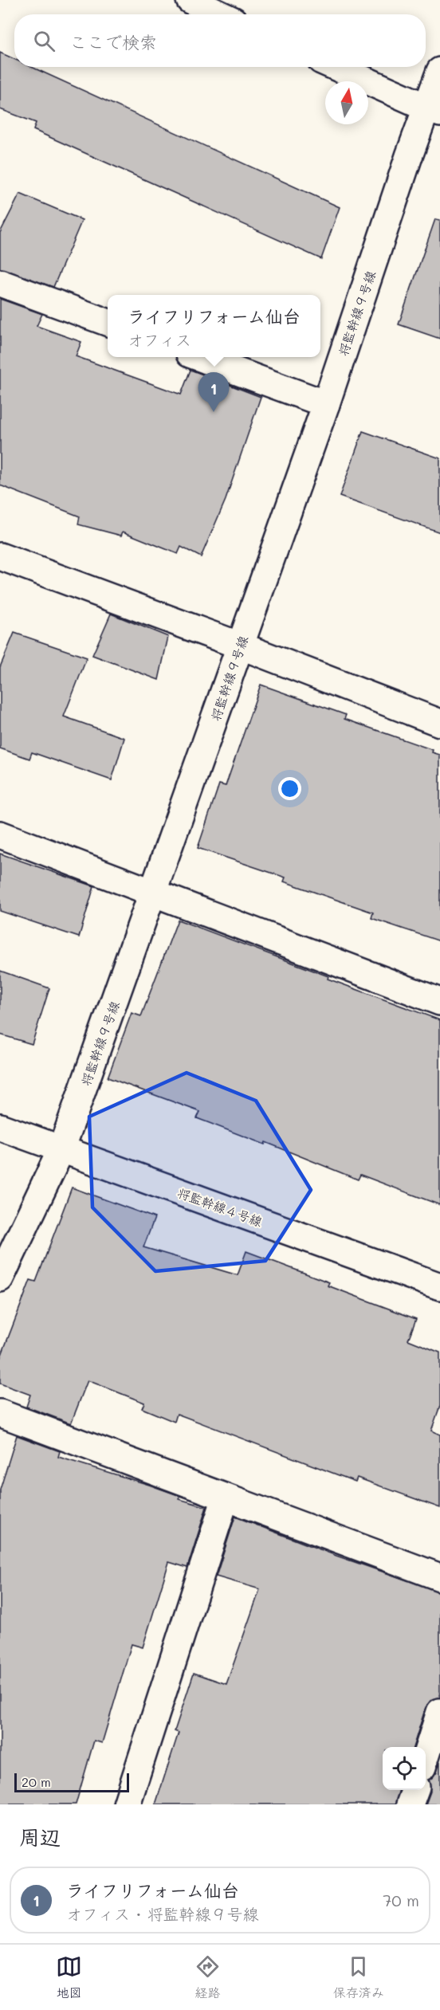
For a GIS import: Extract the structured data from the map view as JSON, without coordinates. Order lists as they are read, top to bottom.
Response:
{
  "streets": {
    "street": ["将監幹線９号線", "将監幹線４号線"]
  },
  "crossings": [
    ["将監幹線９号線", "将監幹線４号線"]
  ],
  "scale_bar": "20 m",
  "north": "top",
  "page": {
    "search": "ここで検索",
    "popup": ["ライフリフォーム仙台", "オフィス"],
    "pins": "1",
    "scale": "20 m",
    "heading": "周辺",
    "list": [
      {
        "mark": "1",
        "name": "ライフリフォーム仙台",
        "note": "オフィス · 将監幹線９号線",
        "value": "70 m"
      }
    ],
    "nav": ["地図", "経路", "保存済み"]
  }
}
